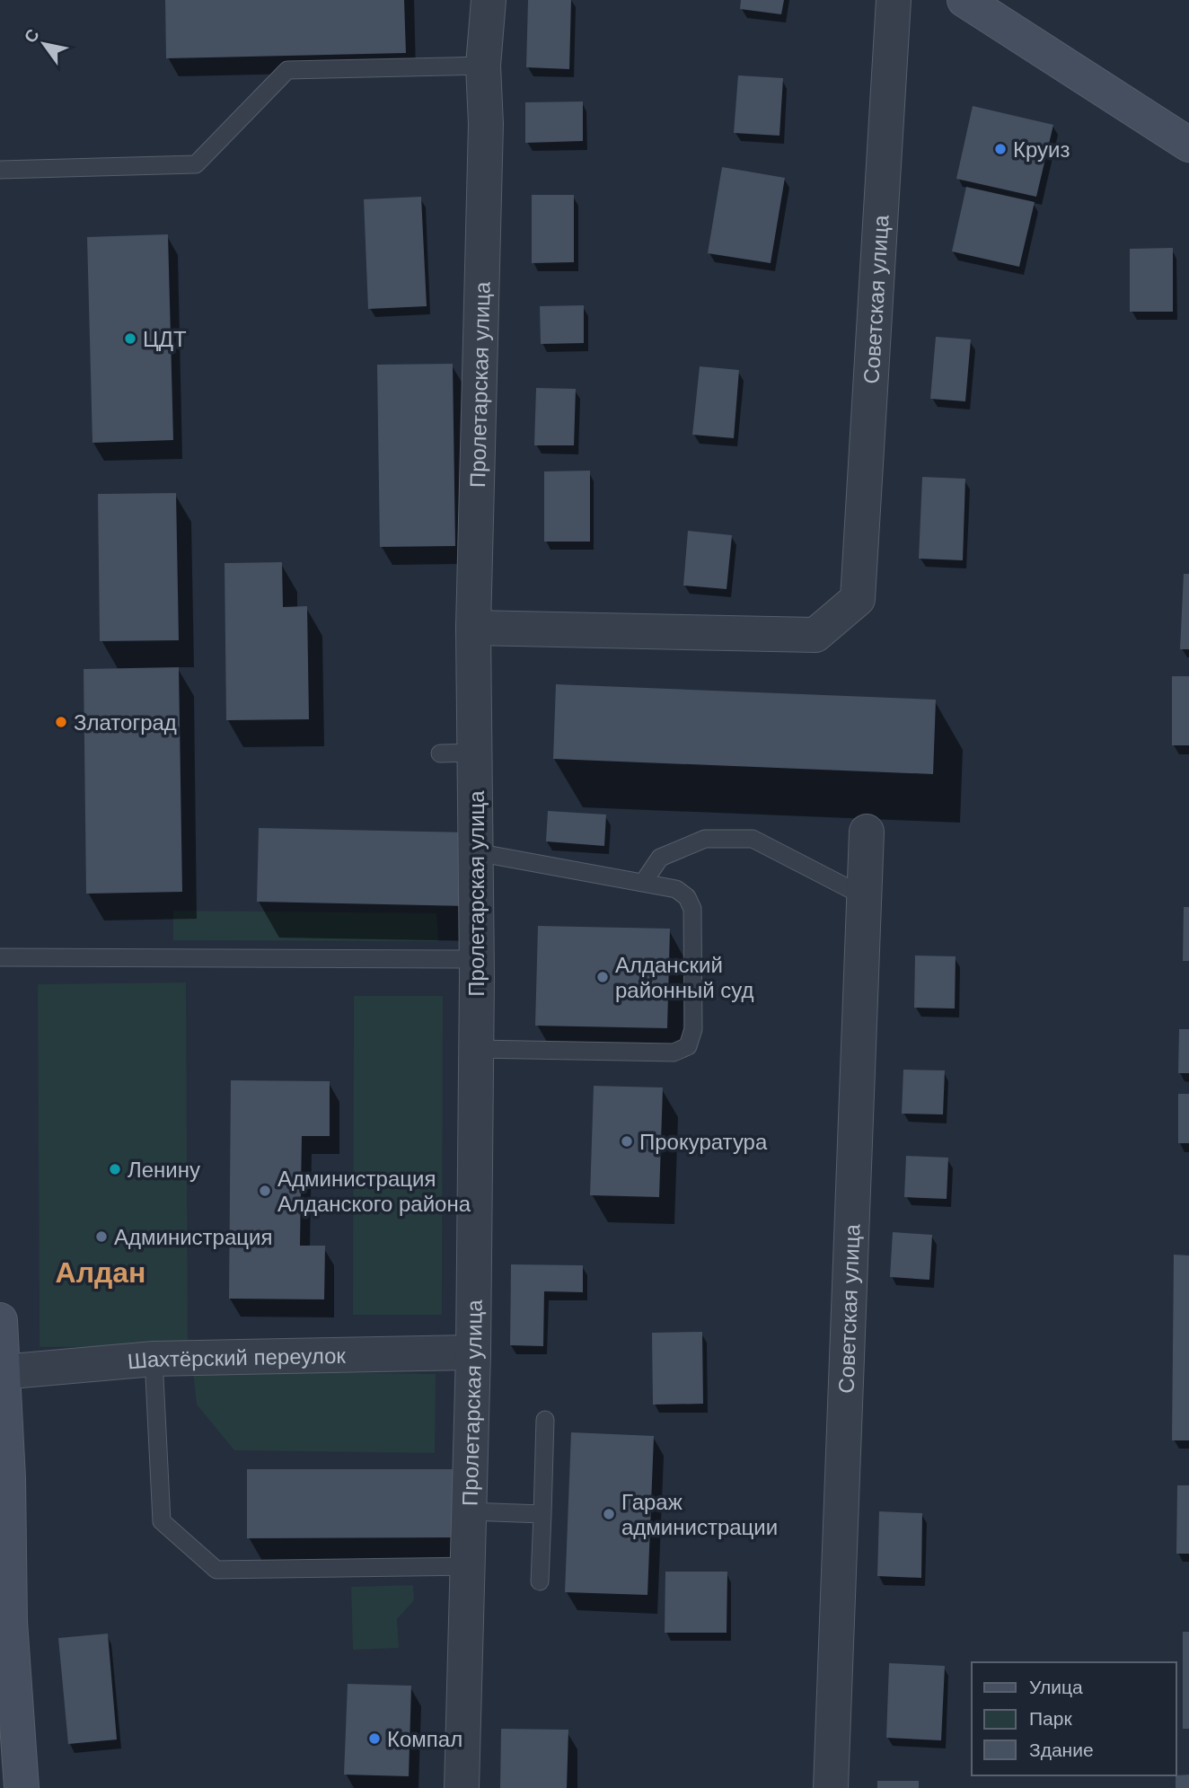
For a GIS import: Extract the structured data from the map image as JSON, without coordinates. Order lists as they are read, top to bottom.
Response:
{
  "streets": {
    "street": ["Советская улица", "Пролетарская улица", "Шахтёрский переулок"]
  },
  "crossings": [
    ["Советская улица", "Пролетарская улица"],
    ["Пролетарская улица", "Шахтёрский переулок"]
  ],
  "districts": ["Алдан"],
  "places": [
    "Круиз",
    "ЦДТ",
    "Златоград",
    "Алданский районный суд",
    "Прокуратура",
    "Ленину",
    "Администрация Алданского района",
    "Администрация",
    "Гараж администрации",
    "Компал"
  ],
  "legend": ["Улица", "Парк", "Здание"],
  "north": "top left"
}
